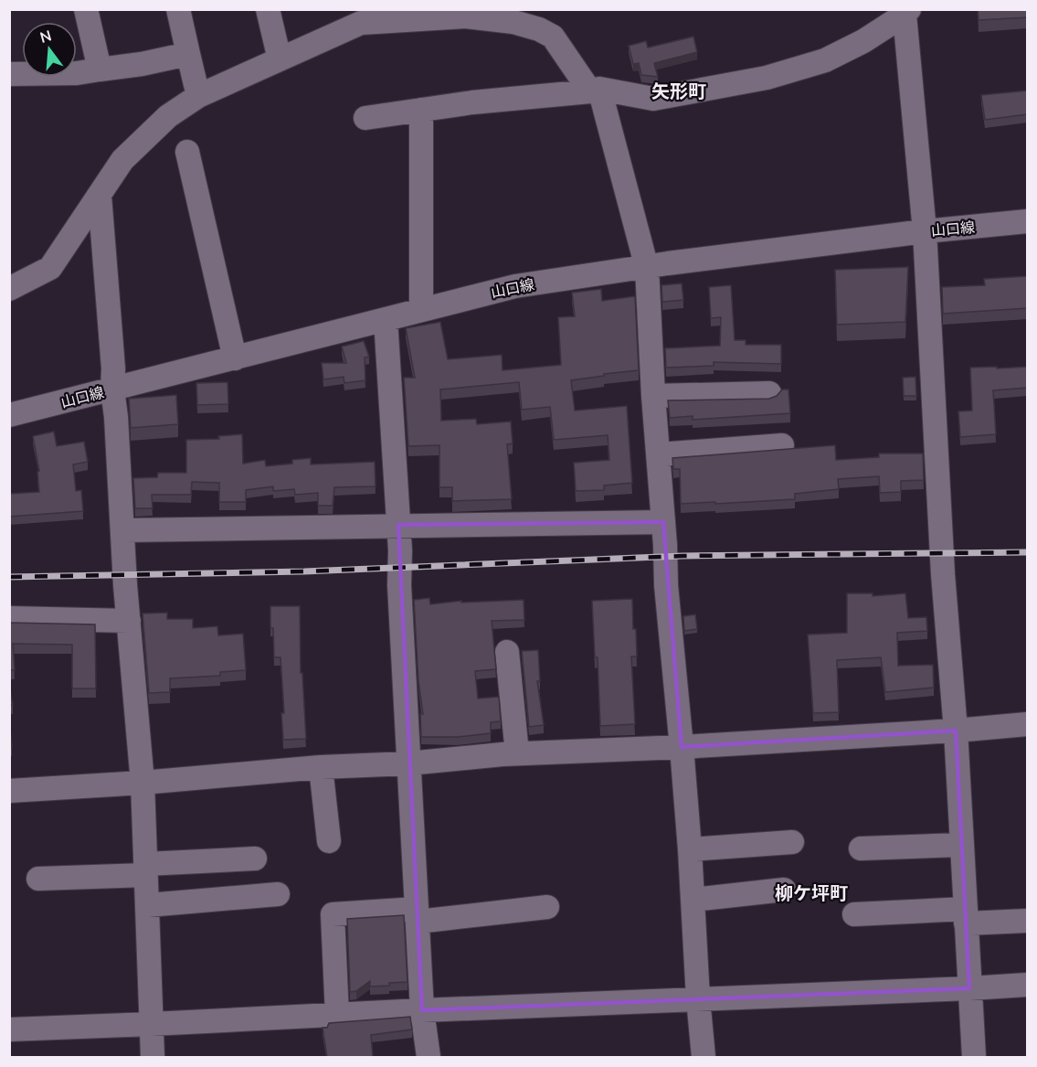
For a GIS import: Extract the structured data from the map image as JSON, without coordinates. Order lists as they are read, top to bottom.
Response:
{
  "streets": {
    "street": ["山口線"]
  },
  "districts": ["矢形町", "柳ケ坪町"],
  "north": "top"
}
